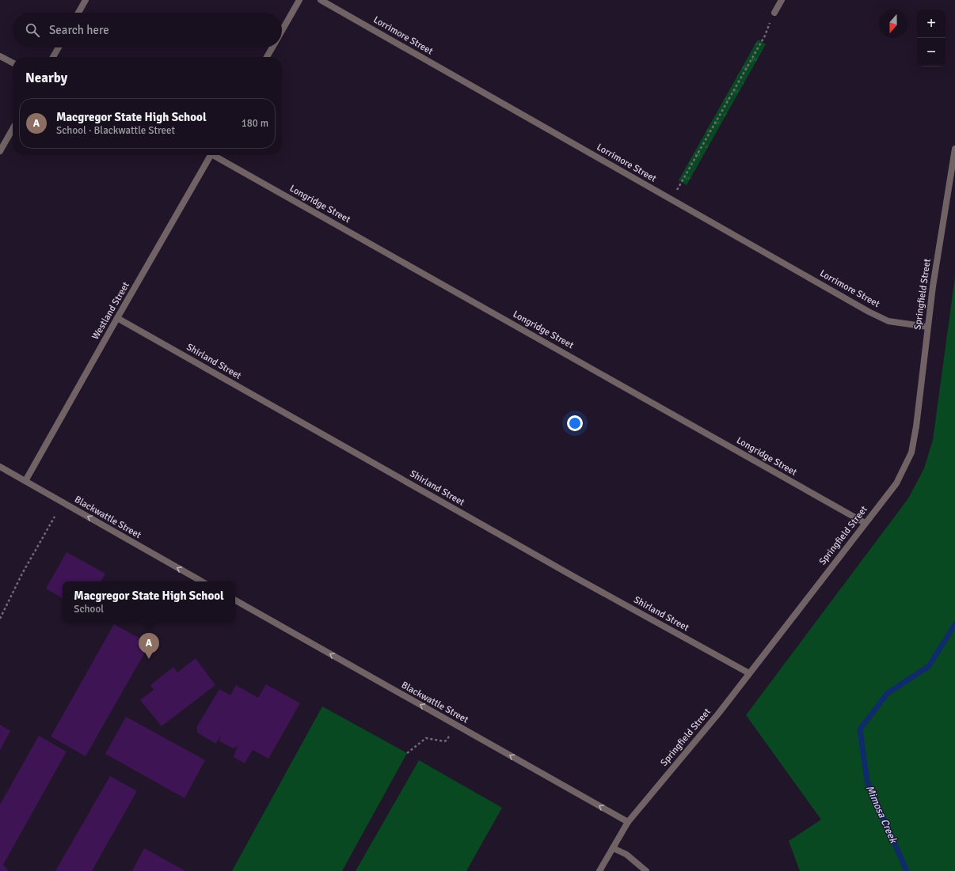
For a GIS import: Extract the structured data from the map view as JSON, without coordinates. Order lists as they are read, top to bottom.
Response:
{
  "streets": {
    "street": [
      "Lorrimore Street",
      "Longridge Street",
      "Springfield Street",
      "Westland Street",
      "Shirland Street",
      "Blackwattle Street"
    ]
  },
  "crossings": [
    ["Lorrimore Street", "Springfield Street"],
    ["Longridge Street", "Springfield Street"],
    ["Springfield Street", "Shirland Street"],
    ["Springfield Street", "Blackwattle Street"],
    ["Westland Street", "Shirland Street"],
    ["Westland Street", "Blackwattle Street"]
  ],
  "one_way": ["Blackwattle Street"],
  "water": ["Mimosa Creek"],
  "north": "bottom",
  "page": {
    "map_buttons": ["+", "−"],
    "search": "Search here",
    "heading": "Nearby",
    "list": [
      {
        "mark": "A",
        "name": "Macgregor State High School",
        "note": "School · Blackwattle Street",
        "value": "180 m"
      }
    ],
    "popup": ["Macgregor State High School", "School"],
    "pins": "A"
  }
}
